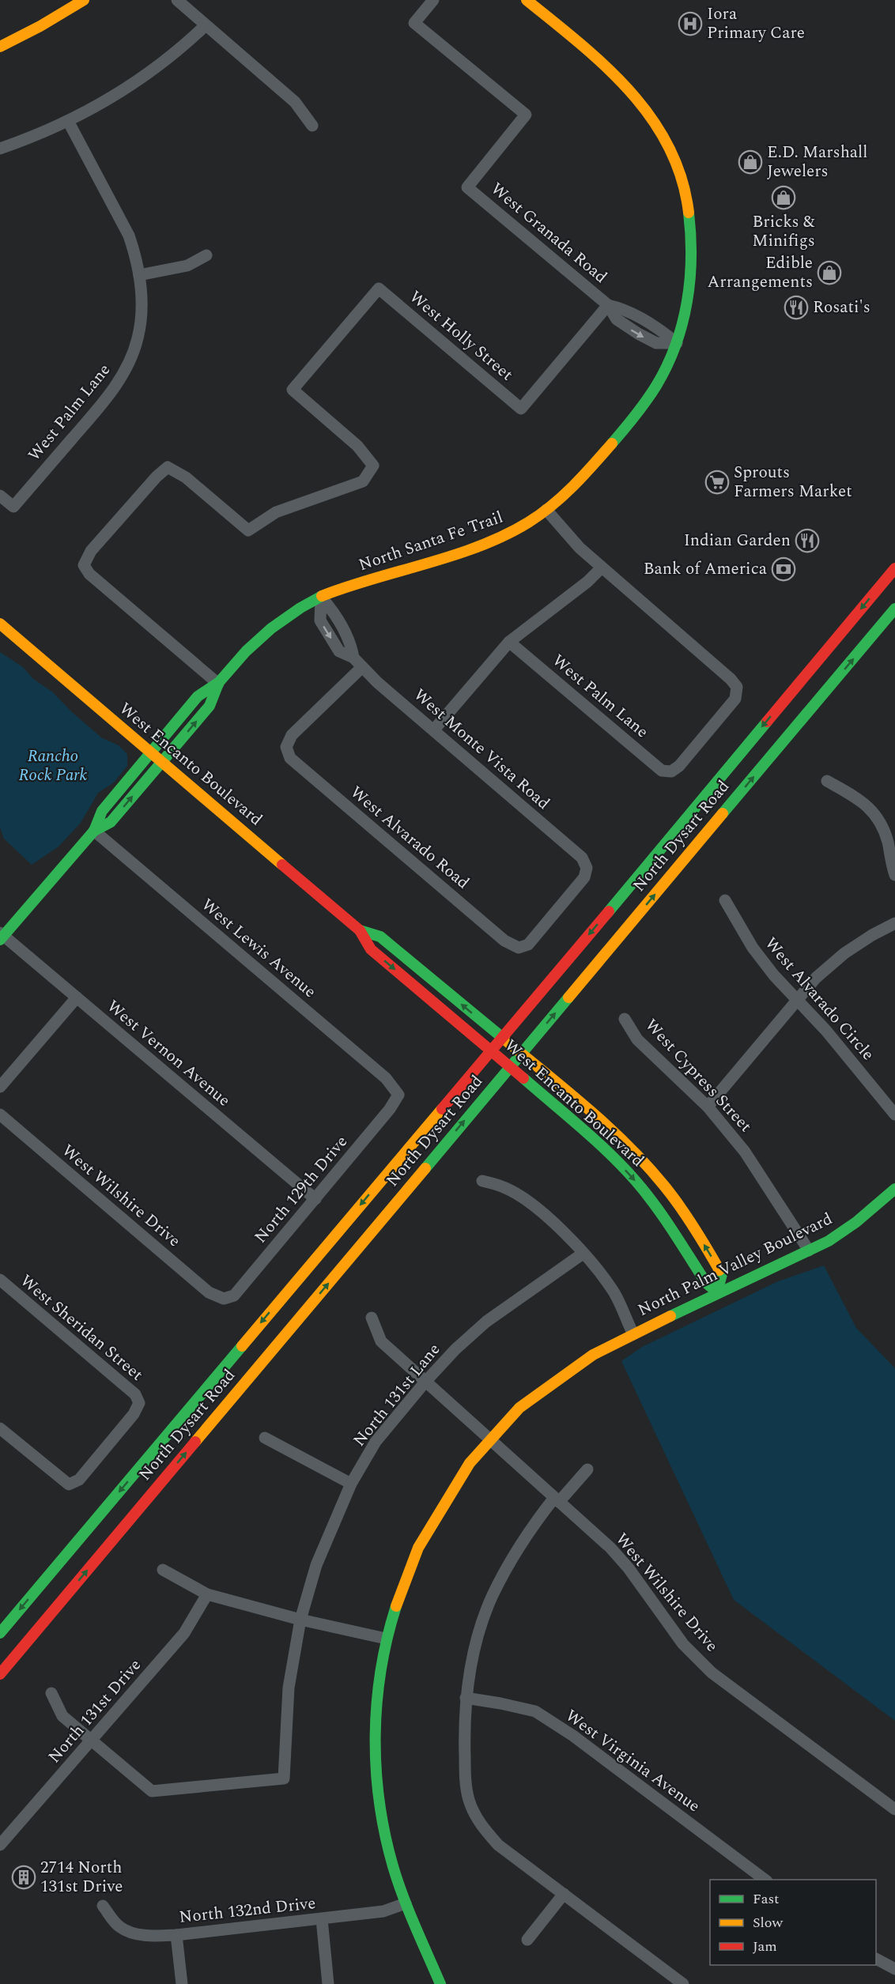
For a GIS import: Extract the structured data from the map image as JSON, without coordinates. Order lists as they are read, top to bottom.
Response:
{
  "streets": {
    "street": [
      "West Granada Road",
      "West Holly Street",
      "West Palm Lane",
      "North Santa Fe Trail",
      "West Monte Vista Road",
      "West Encanto Boulevard",
      "North Dysart Road",
      "West Alvarado Road",
      "West Lewis Avenue",
      "West Alvarado Circle",
      "West Vernon Avenue",
      "West Cypress Street",
      "North 129th Drive",
      "West Wilshire Drive",
      "North Palm Valley Boulevard",
      "West Sheridan Street",
      "North 131st Lane",
      "North 131st Drive",
      "West Virginia Avenue",
      "North 132nd Drive"
    ]
  },
  "crossings": [
    ["West Granada Road", "West Holly Street"],
    ["West Granada Road", "North Santa Fe Trail"],
    ["West Holly Street", "North Santa Fe Trail"],
    ["North Santa Fe Trail", "West Monte Vista Road"],
    ["North Santa Fe Trail", "West Encanto Boulevard"],
    ["North Santa Fe Trail", "West Lewis Avenue"],
    ["North Santa Fe Trail", "West Vernon Avenue"],
    ["West Monte Vista Road", "West Alvarado Road"],
    ["West Encanto Boulevard", "North Dysart Road"],
    ["West Encanto Boulevard", "North Palm Valley Boulevard"],
    ["West Lewis Avenue", "North 129th Drive"],
    ["West Vernon Avenue", "North 129th Drive"],
    ["West Cypress Street", "North Palm Valley Boulevard"],
    ["North 129th Drive", "West Wilshire Drive"],
    ["West Wilshire Drive", "North Palm Valley Boulevard"],
    ["West Wilshire Drive", "North 131st Lane"],
    ["North Palm Valley Boulevard", "North 132nd Drive"],
    ["North 131st Lane", "North 131st Drive"]
  ],
  "parks": ["Rancho Rock Park"],
  "places": {
    "hospital": ["Iora Primary Care"],
    "shop": ["E.D. Marshall Jewelers", "Bricks & Minifigs", "Edible Arrangements"],
    "restaurant": ["Rosati's", "Indian Garden"],
    "supermarket": ["Sprouts Farmers Market"],
    "bank": ["Bank of America"],
    "building": ["2714 North 131st Drive"]
  },
  "legend": ["Fast", "Slow", "Jam"]
}
